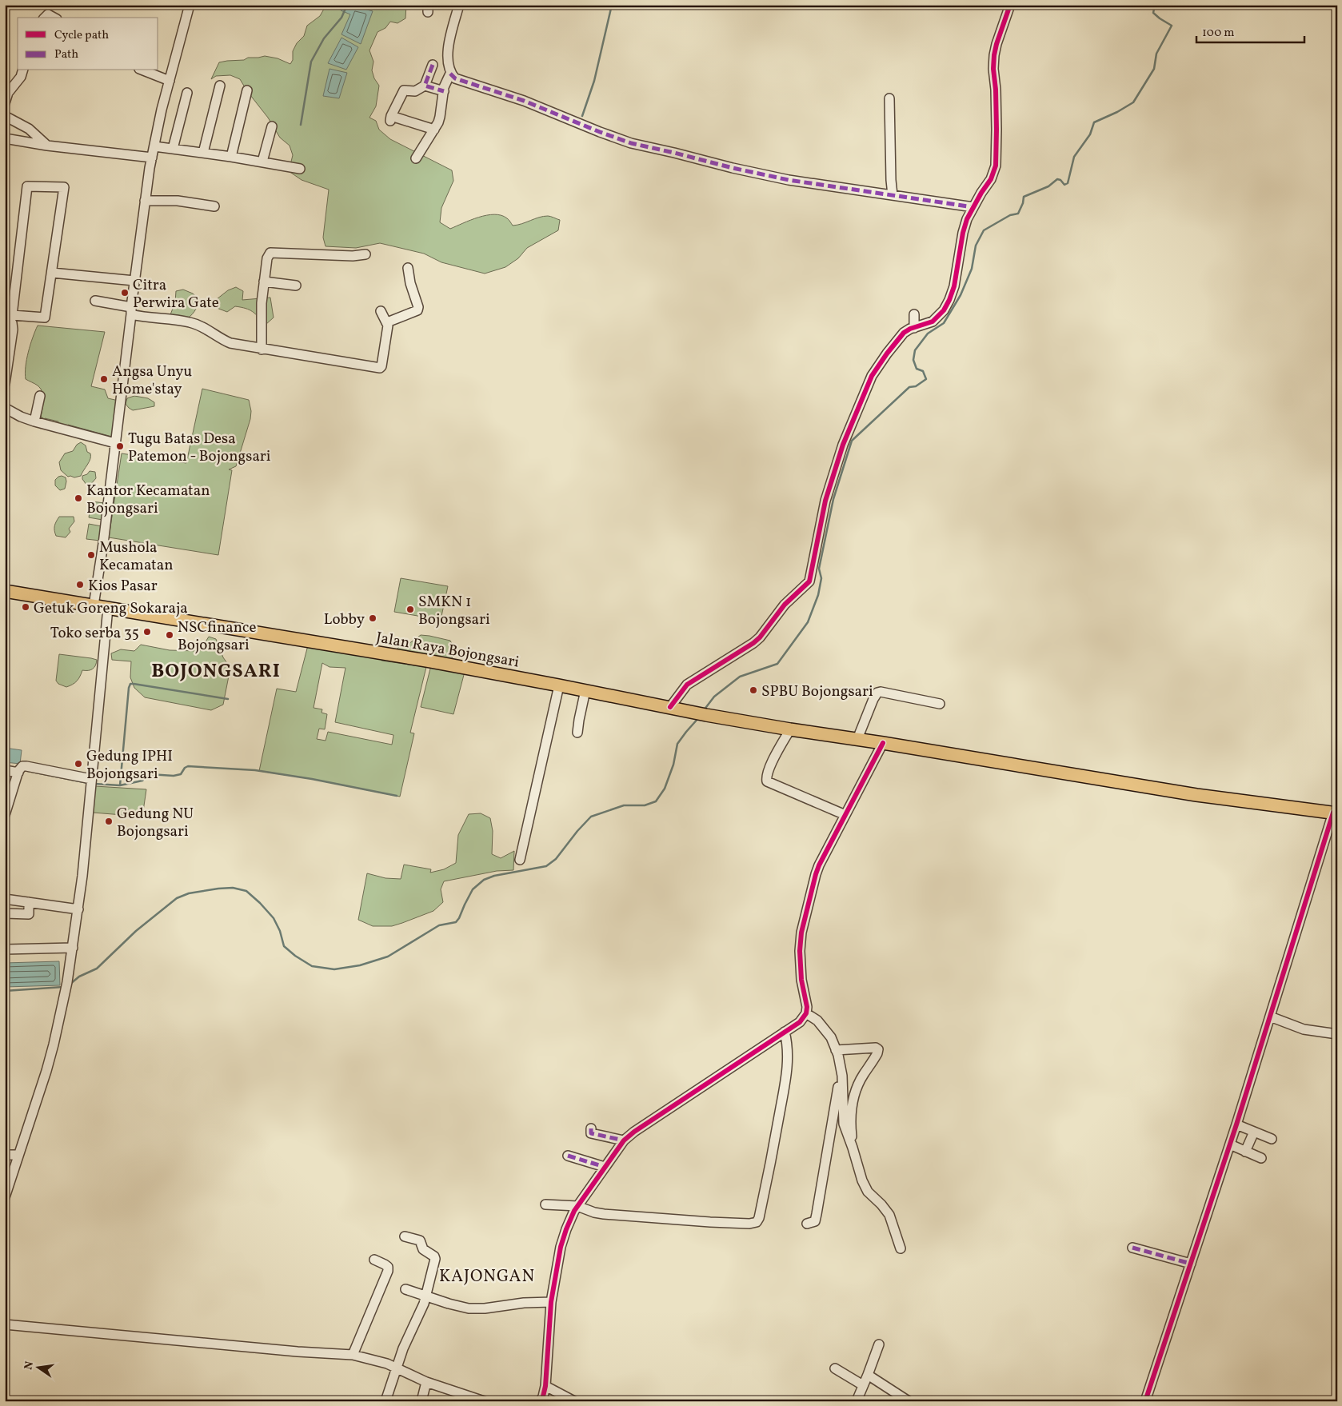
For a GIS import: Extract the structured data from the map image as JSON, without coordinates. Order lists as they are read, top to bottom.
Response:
{
  "streets": {
    "main road": ["Jalan Raya Bojongsari"]
  },
  "districts": ["BOJONGSARI", "KAJONGAN"],
  "places": [
    "Citra Perwira Gate",
    "Angsa Unyu Home'stay",
    "Tugu Batas Desa Patemon - Bojongsari",
    "Kantor Kecamatan Bojongsari",
    "Mushola Kecamatan",
    "Kios Pasar",
    "Getuk Goreng Sokaraja",
    "SMKN 1 Bojongsari",
    "Lobby",
    "Toko serba 35",
    "NSCfinance Bojongsari",
    "SPBU Bojongsari",
    "Gedung IPHI Bojongsari",
    "Gedung NU Bojongsari"
  ],
  "legend": ["Cycle path", "Path"],
  "scale_bar": "100 m",
  "north": "left"
}
